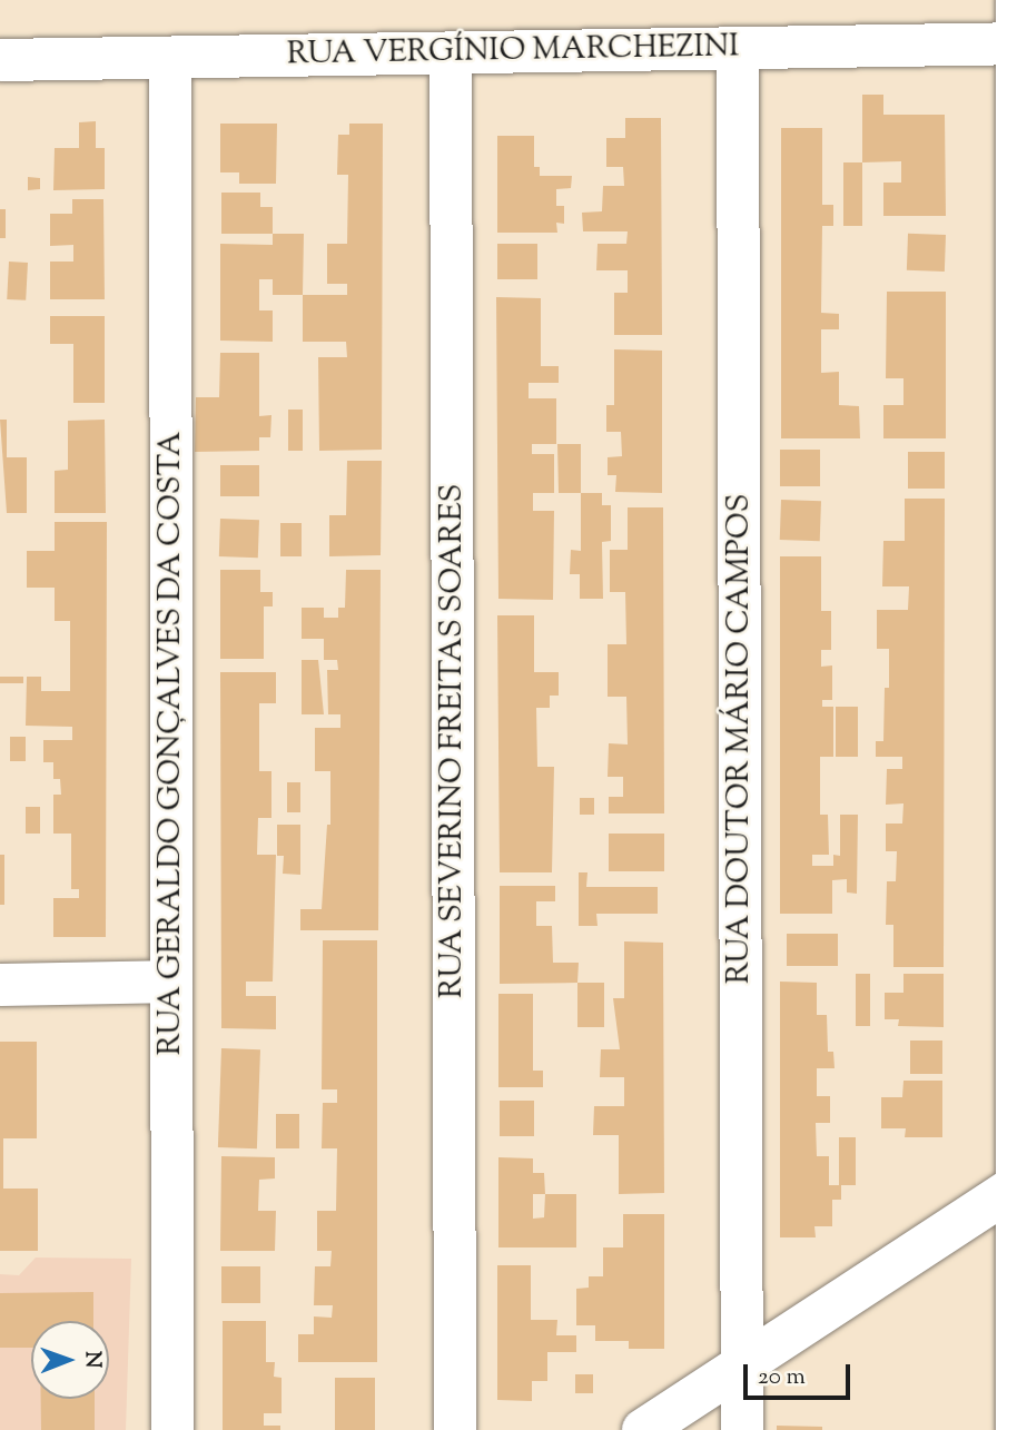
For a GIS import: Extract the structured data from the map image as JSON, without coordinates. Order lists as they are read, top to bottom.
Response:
{
  "streets": {
    "street": [
      "RUA VERGÍNIO MARCHEZINI",
      "RUA DOUTOR MÁRIO CAMPOS",
      "RUA SEVERINO FREITAS SOARES",
      "RUA GERALDO GONÇALVES DA COSTA"
    ]
  },
  "crossings": [
    ["RUA VERGÍNIO MARCHEZINI", "RUA DOUTOR MÁRIO CAMPOS"],
    ["RUA VERGÍNIO MARCHEZINI", "RUA SEVERINO FREITAS SOARES"],
    ["RUA VERGÍNIO MARCHEZINI", "RUA GERALDO GONÇALVES DA COSTA"]
  ],
  "scale_bar": "20 m",
  "north": "right"
}
